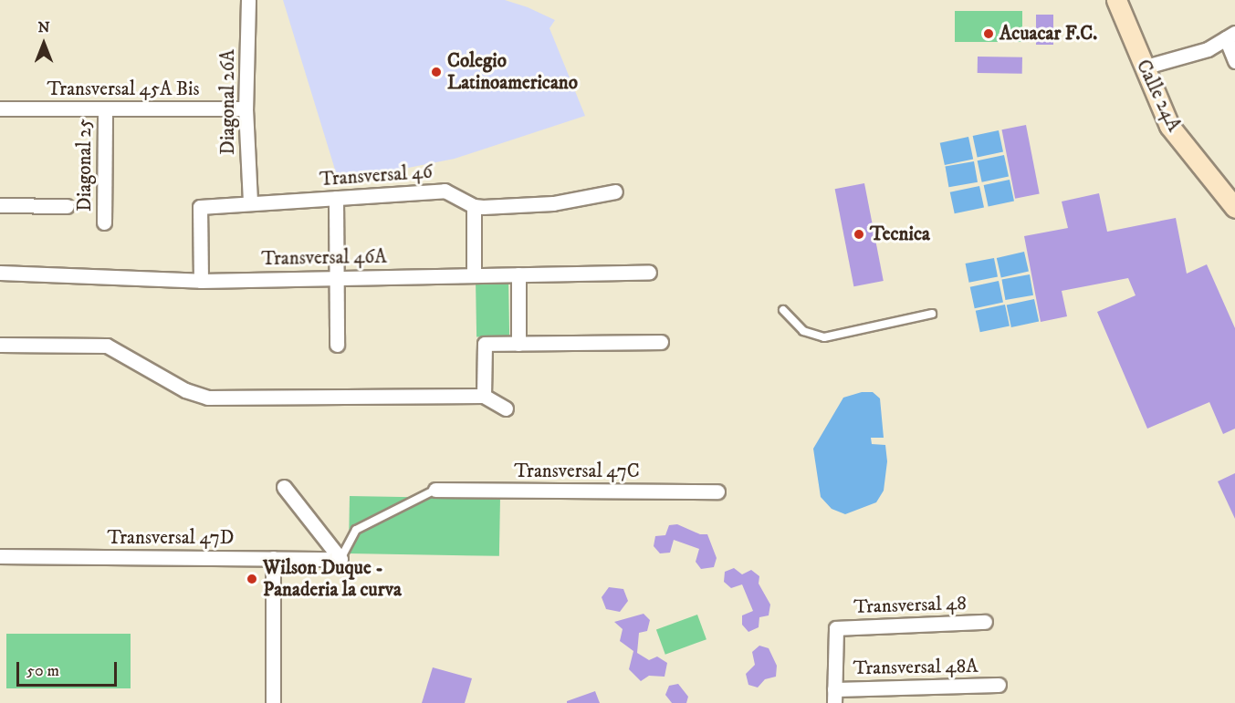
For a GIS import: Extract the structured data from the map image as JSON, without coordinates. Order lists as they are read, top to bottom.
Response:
{
  "streets": {
    "street": [
      "Transversal 45A Bis",
      "Calle 24A",
      "Diagonal 26A",
      "Diagonal 25",
      "Transversal 46",
      "Transversal 46A",
      "Transversal 47C",
      "Transversal 47D",
      "Transversal 48",
      "Transversal 48A"
    ]
  },
  "crossings": [
    ["Transversal 45A Bis", "Diagonal 26A"],
    ["Transversal 45A Bis", "Diagonal 25"],
    ["Diagonal 26A", "Transversal 46"],
    ["Transversal 46", "Transversal 46A"],
    ["Transversal 48", "Transversal 48A"]
  ],
  "places": [
    "Acuacar F.C.",
    "Colegio Latinoamericano",
    "Tecnica",
    "Wilson Duque - Panaderia la curva"
  ],
  "scale_bar": "50 m",
  "north": "top"
}
